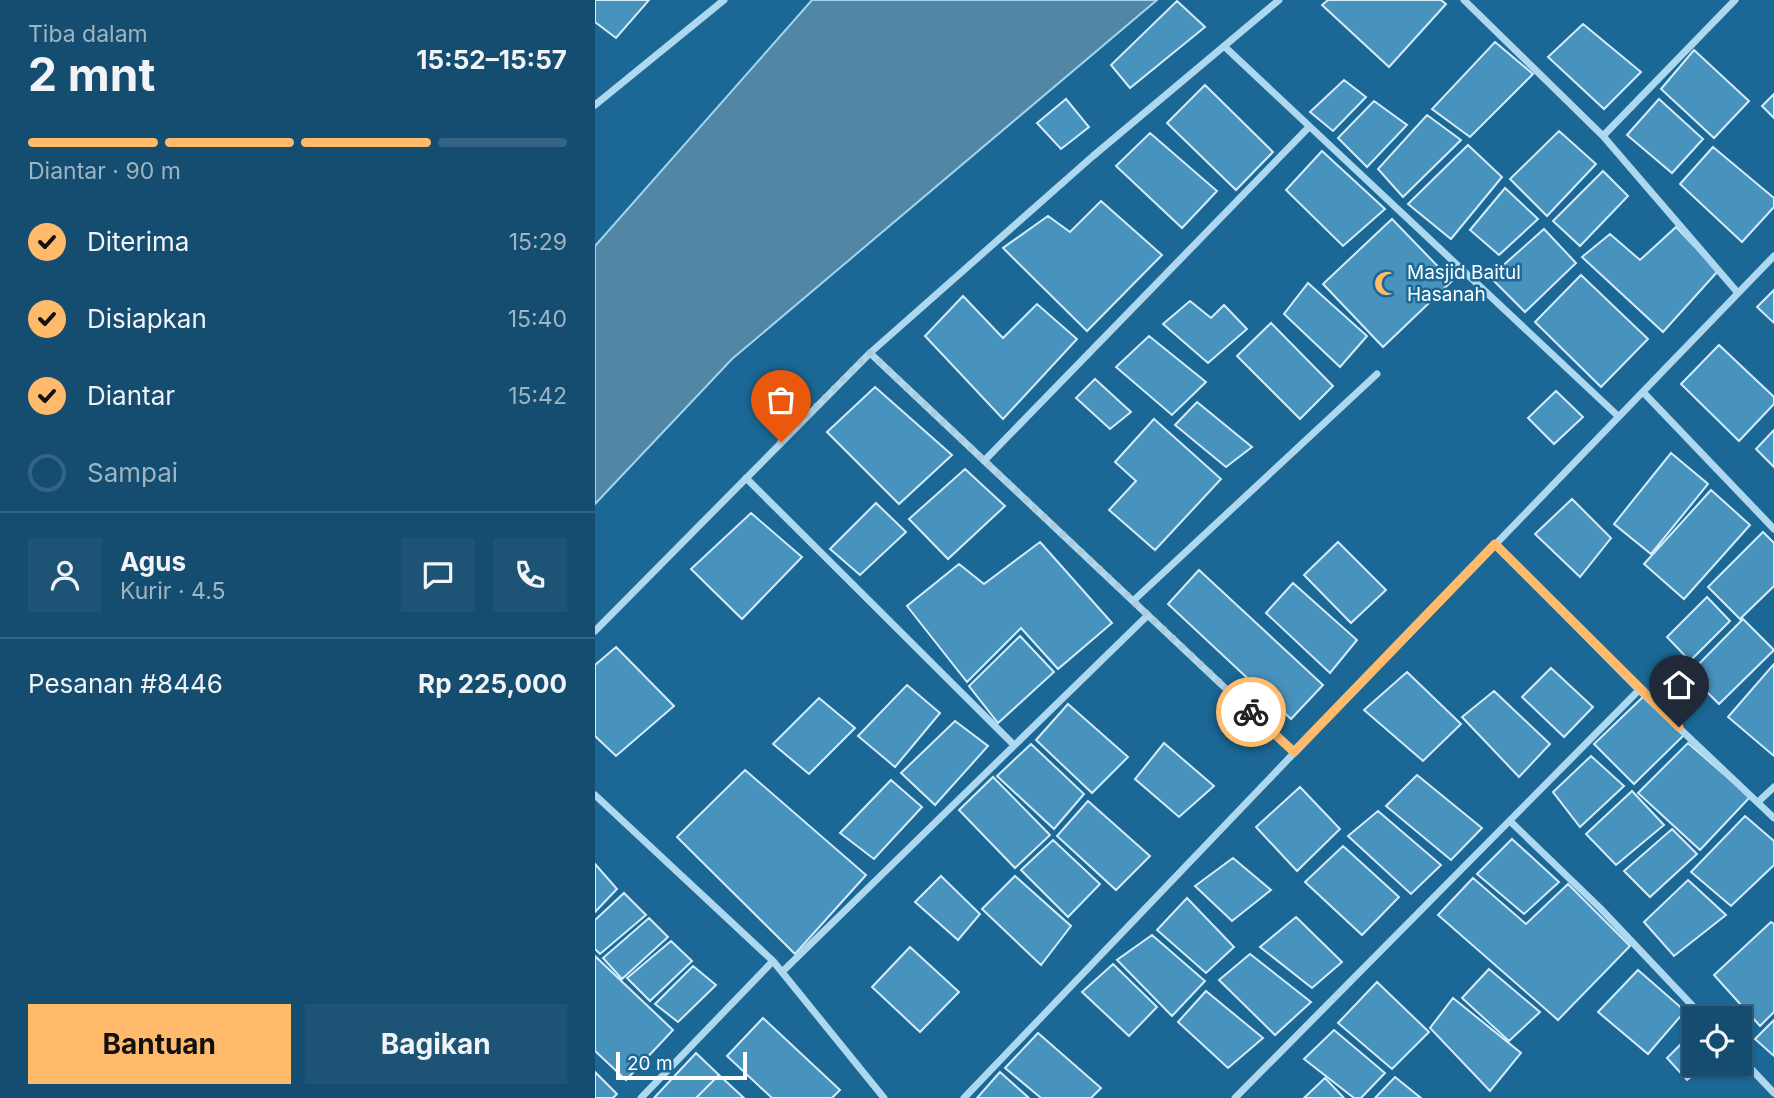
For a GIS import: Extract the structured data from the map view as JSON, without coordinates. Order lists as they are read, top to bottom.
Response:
{
  "places": {
    "mosque": ["Masjid Baitul Hasanah"]
  },
  "scale_bar": "20 m",
  "page": {
    "heading": ["2 mnt", "Tiba dalam", "15:52–15:57"],
    "panel": [
      "Agus",
      "Kurir · 4.5",
      "Pesanan #8446",
      "Rp 225,000"
    ],
    "bar": "Diantar · 90 m",
    "list": [
      ["Diterima", "15:29"],
      ["Disiapkan", "15:40"],
      ["Diantar", "15:42"],
      "Sampai"
    ],
    "buttons": ["Bantuan", "Bagikan"],
    "scale": "20 m"
  }
}
